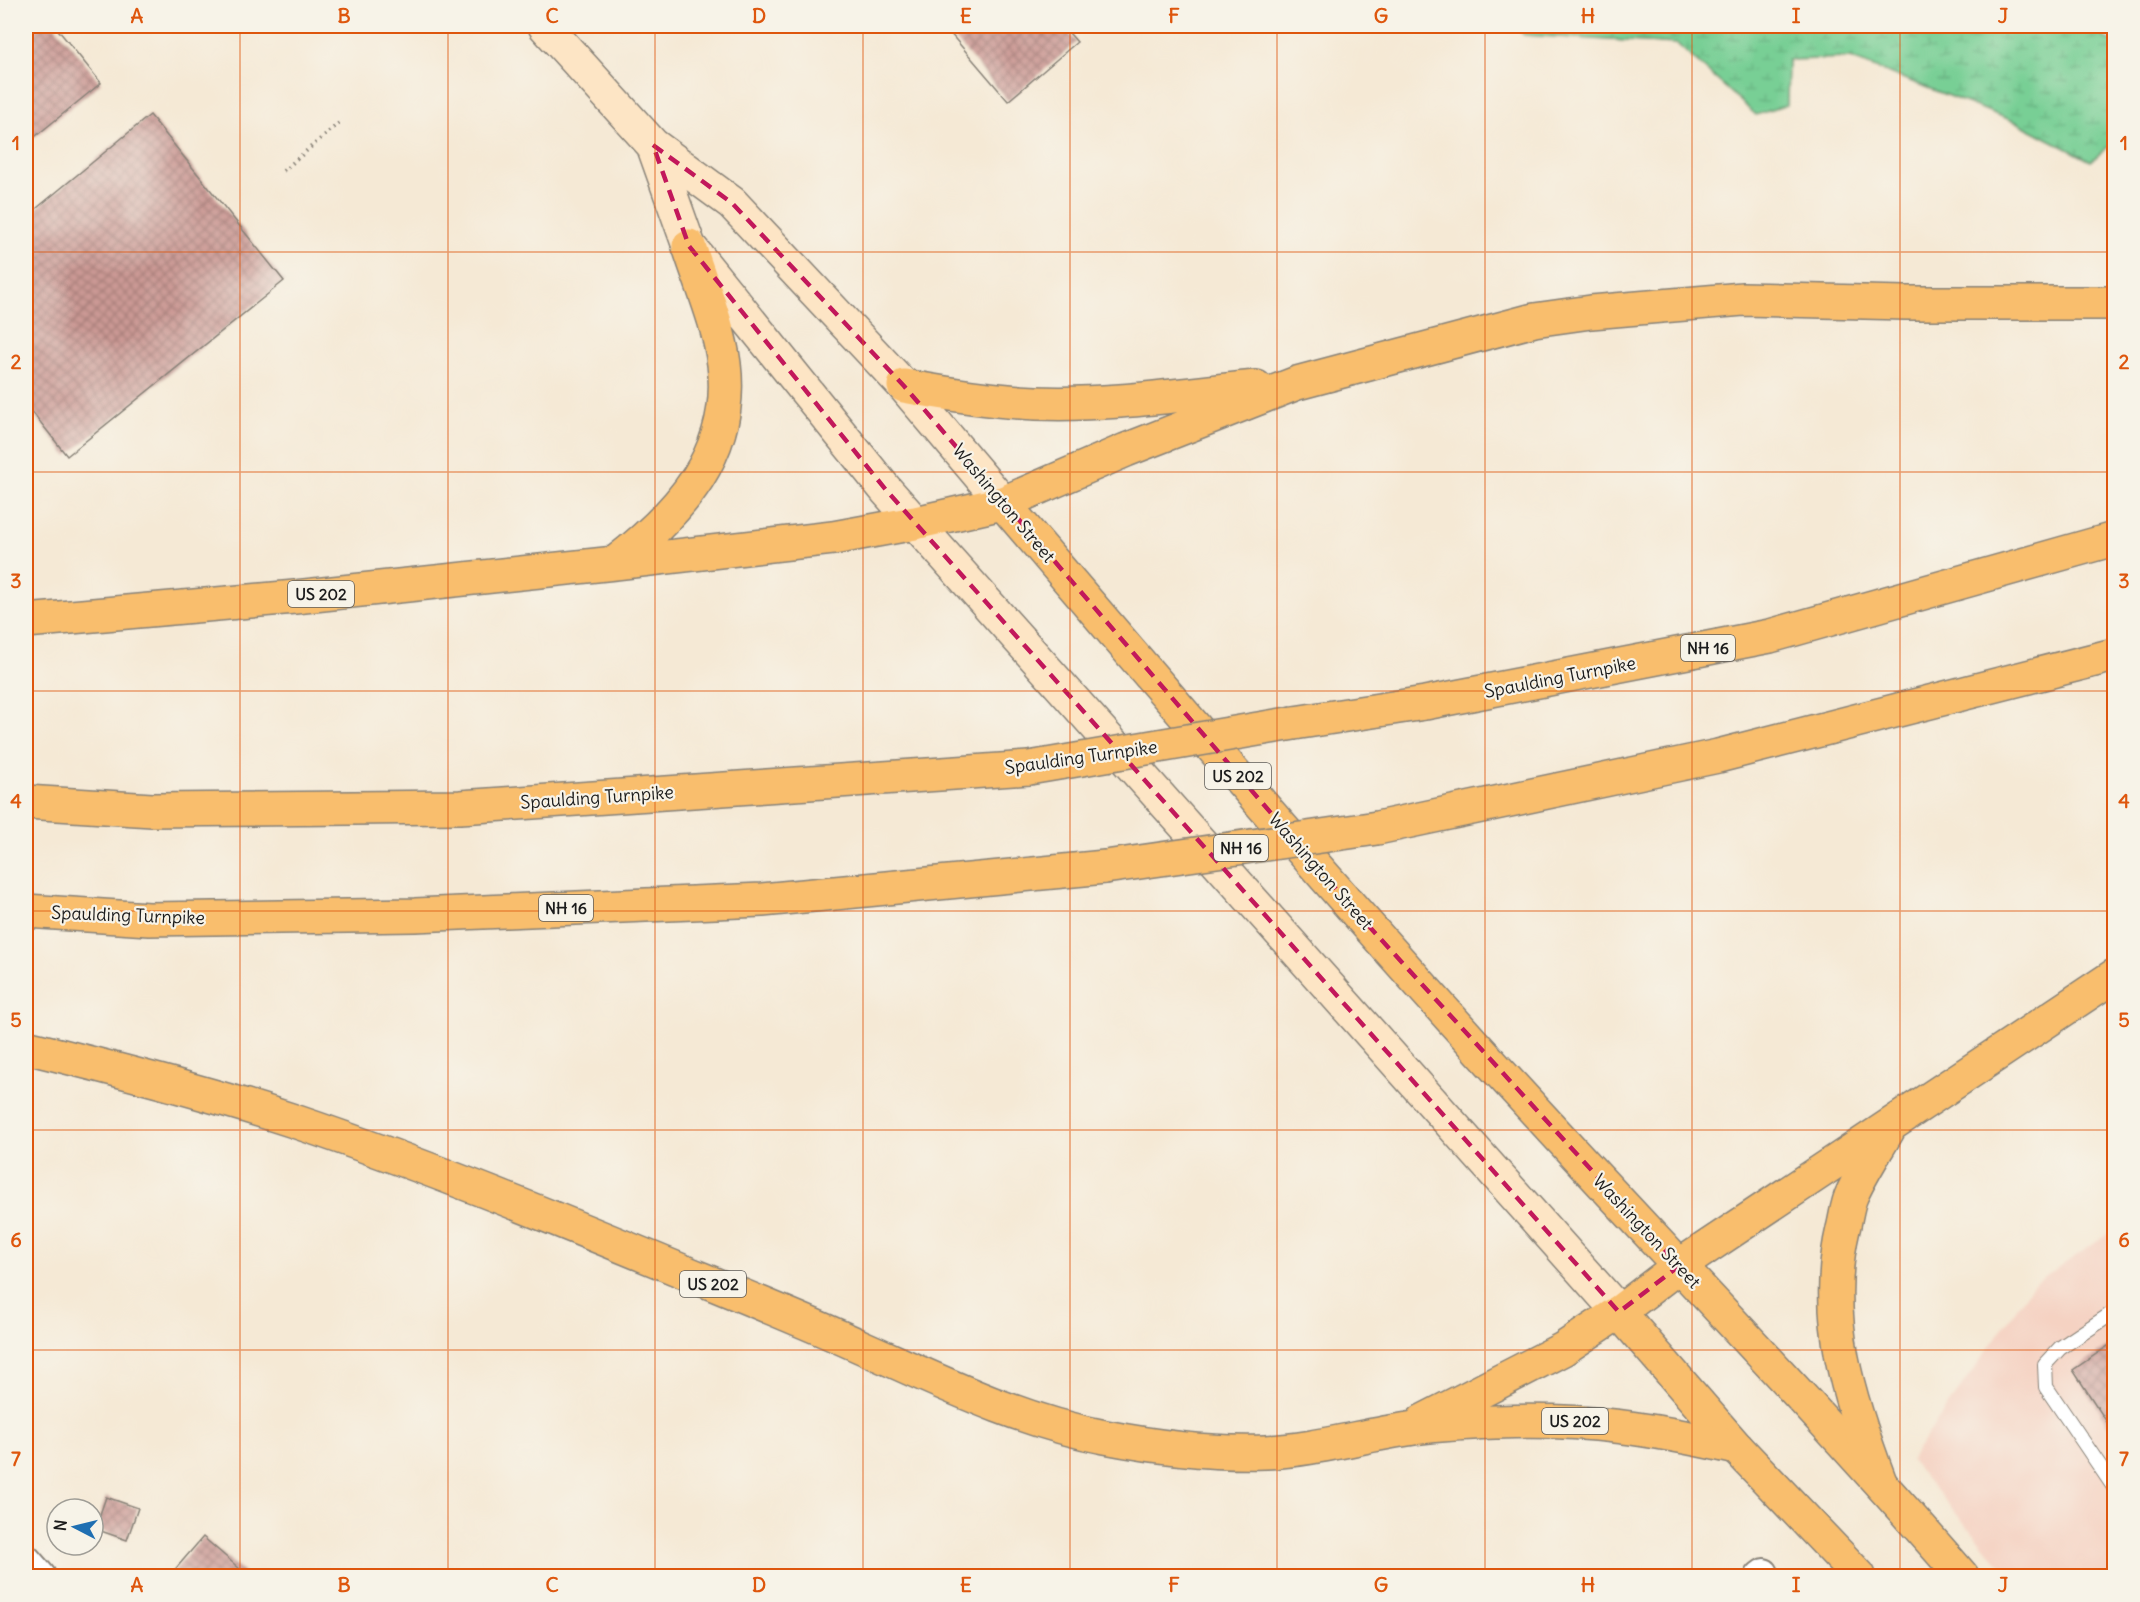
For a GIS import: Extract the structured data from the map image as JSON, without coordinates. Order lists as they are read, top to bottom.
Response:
{
  "streets": {
    "main road": [
      "Washington Street",
      "US 202",
      "NH 16",
      "Spaulding Turnpike"
    ]
  },
  "crossings": [
    ["Washington Street", "US 202"]
  ],
  "north": "left",
  "grid": {
    "columns": [
      "A",
      "B",
      "C",
      "D",
      "E",
      "F",
      "G",
      "H",
      "I",
      "J"
    ],
    "rows": [
      "1",
      "2",
      "3",
      "4",
      "5",
      "6",
      "7"
    ]
  }
}
